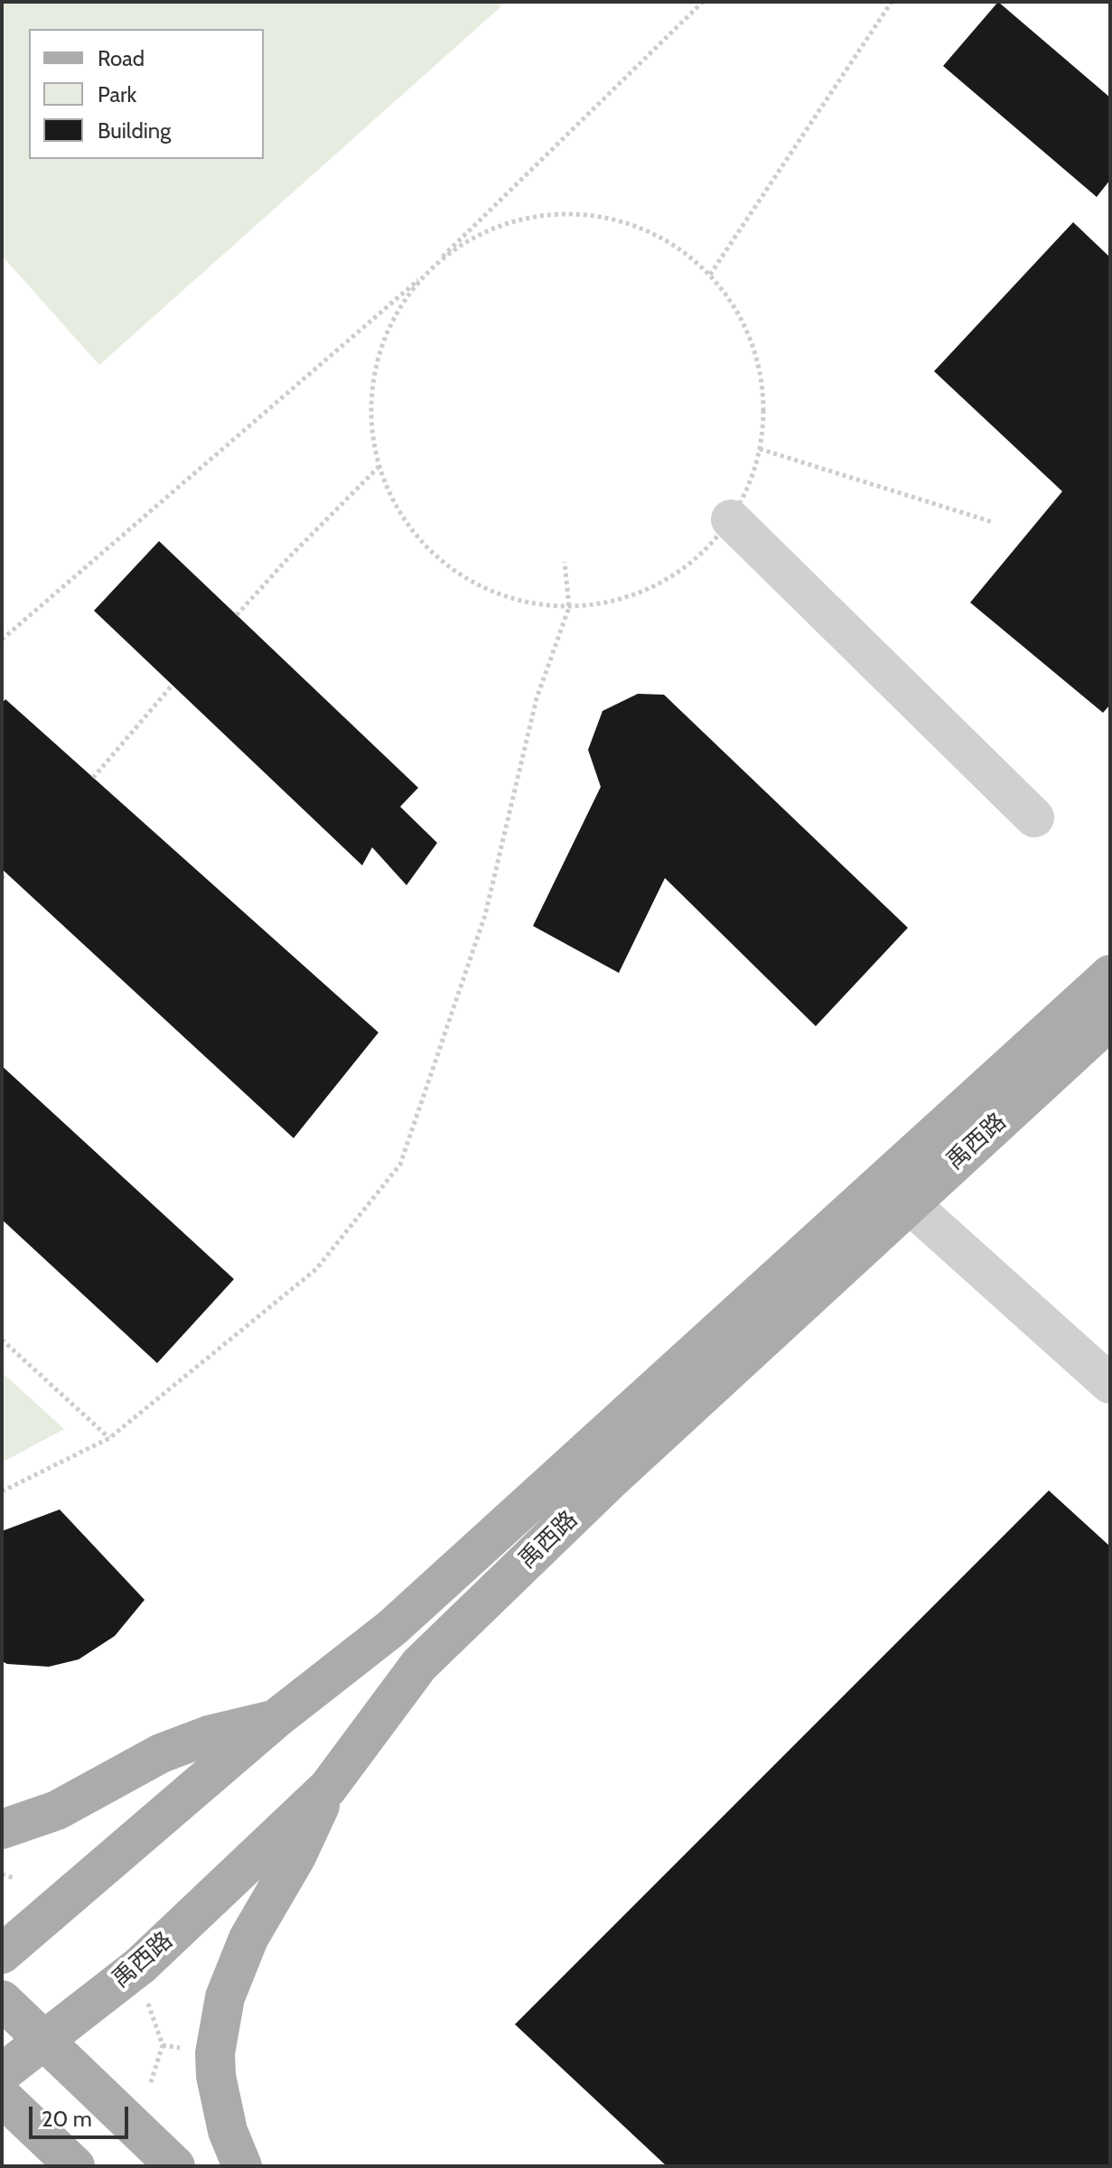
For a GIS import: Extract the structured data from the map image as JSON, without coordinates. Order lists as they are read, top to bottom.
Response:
{
  "streets": {
    "main road": ["禹西路"]
  },
  "legend": ["Road", "Park", "Building"],
  "scale_bar": "20 m"
}
